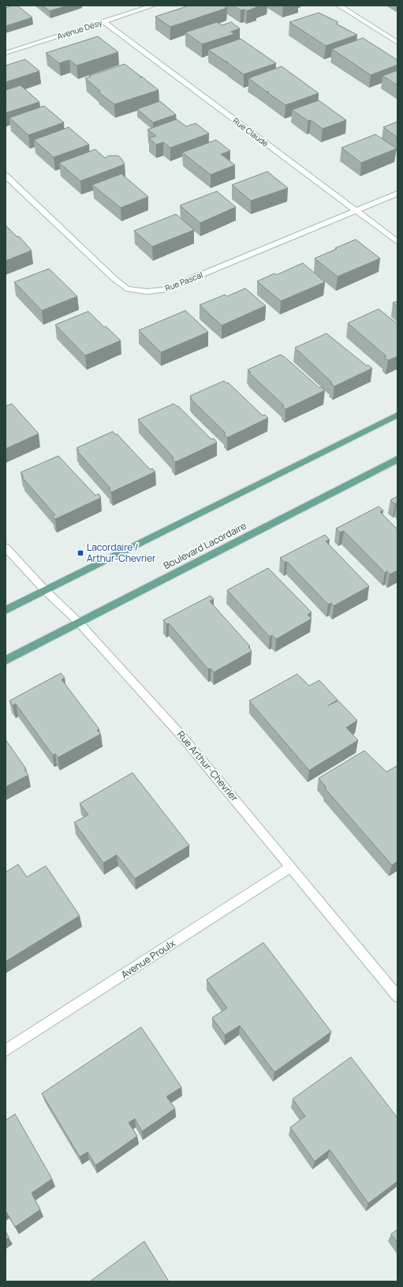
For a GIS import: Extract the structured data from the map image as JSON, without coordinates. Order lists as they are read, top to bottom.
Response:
{
  "streets": {
    "main road": ["Boulevard Lacordaire"],
    "street": [
      "Avenue Désy",
      "Rue Claude",
      "Rue Pascal",
      "Rue Arthur-Chevrier",
      "Avenue Proulx"
    ]
  },
  "crossings": [
    ["Avenue Désy", "Rue Claude"],
    ["Rue Claude", "Rue Pascal"],
    ["Boulevard Lacordaire", "Rue Arthur-Chevrier"],
    ["Rue Arthur-Chevrier", "Avenue Proulx"]
  ],
  "places": {
    "transit": ["Lacordaire / Arthur-Chevrier"]
  }
}
